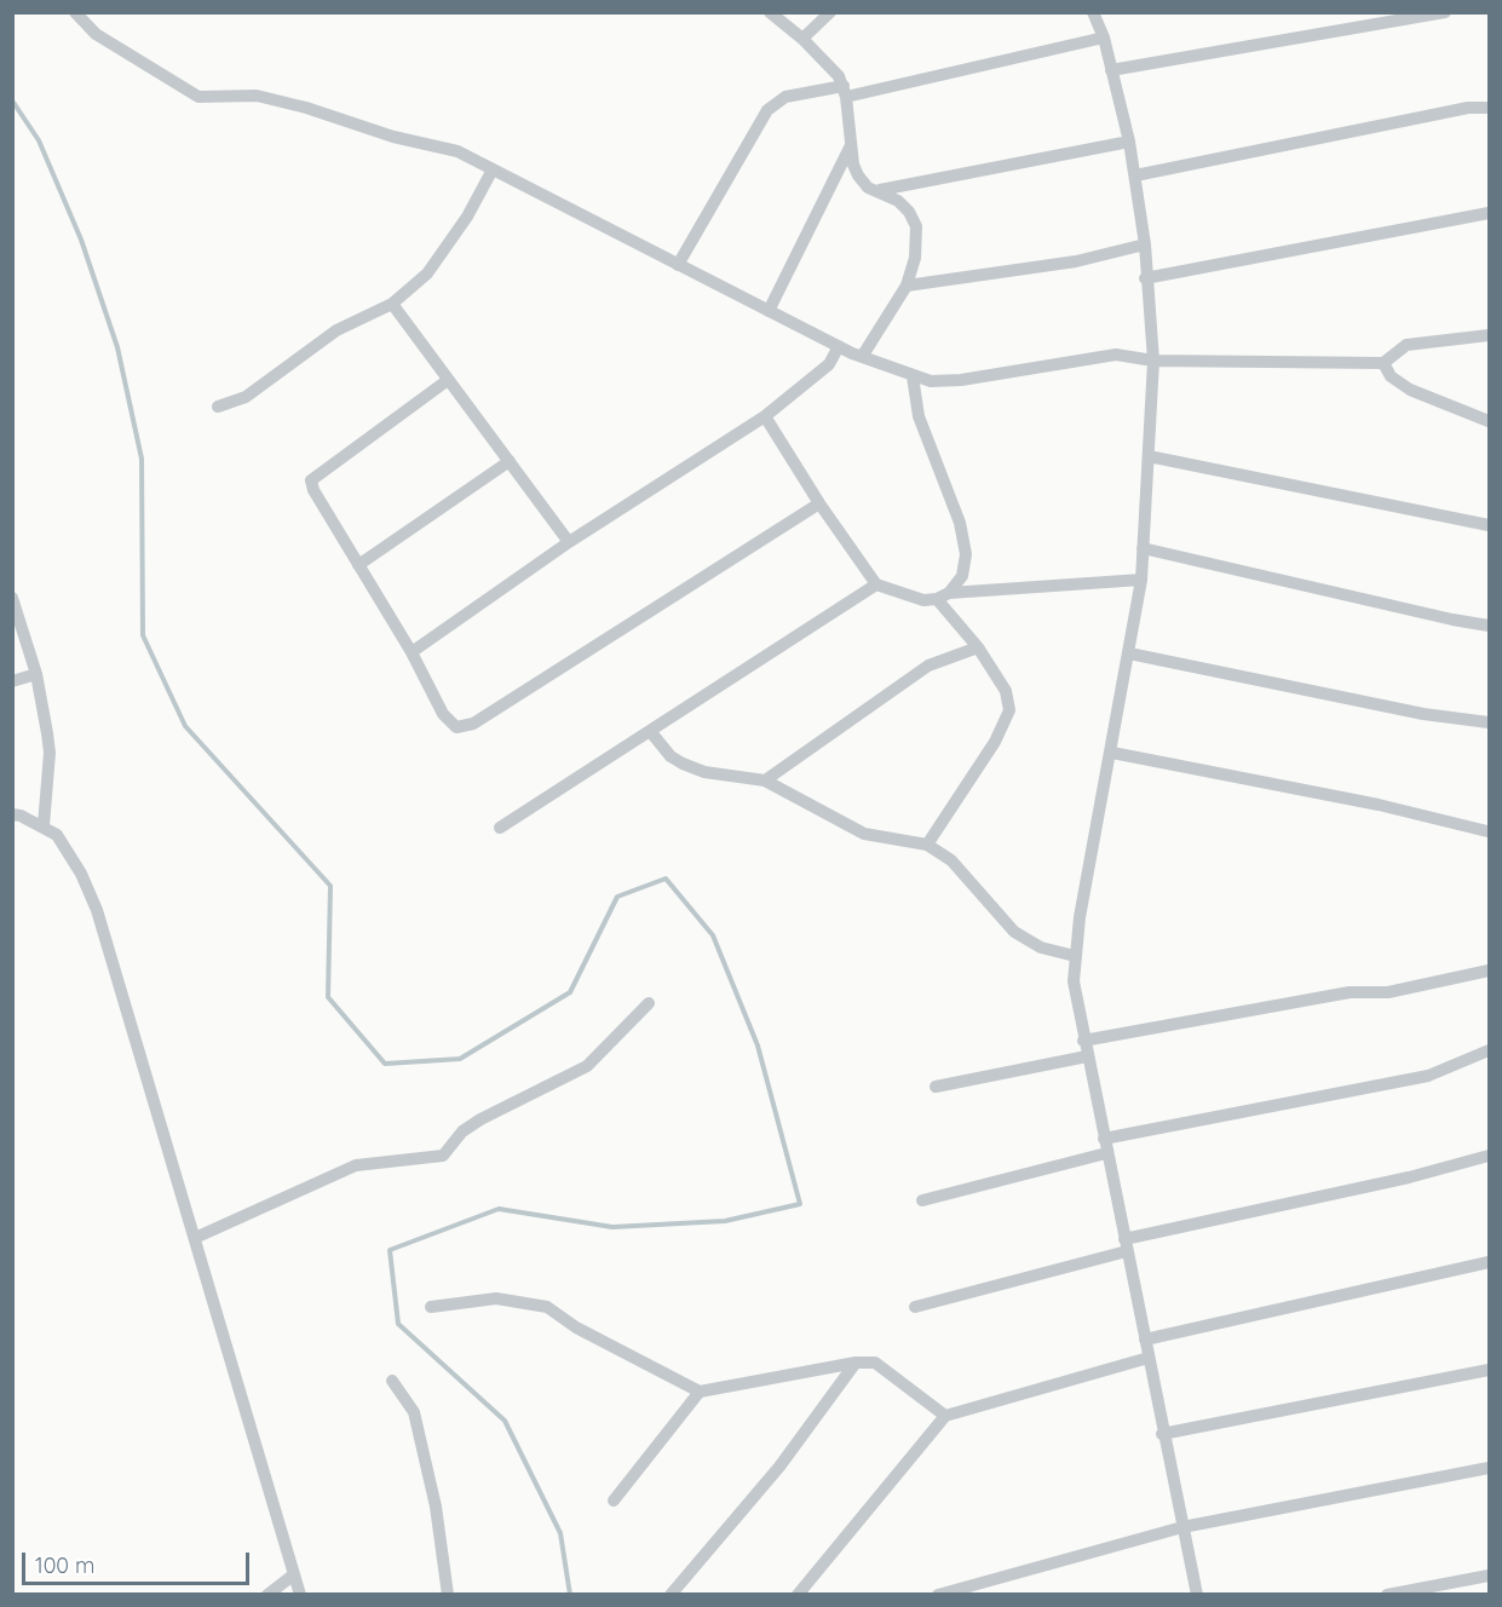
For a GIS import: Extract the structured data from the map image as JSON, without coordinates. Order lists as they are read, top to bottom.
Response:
{
  "scale_bar": "100 m"
}
